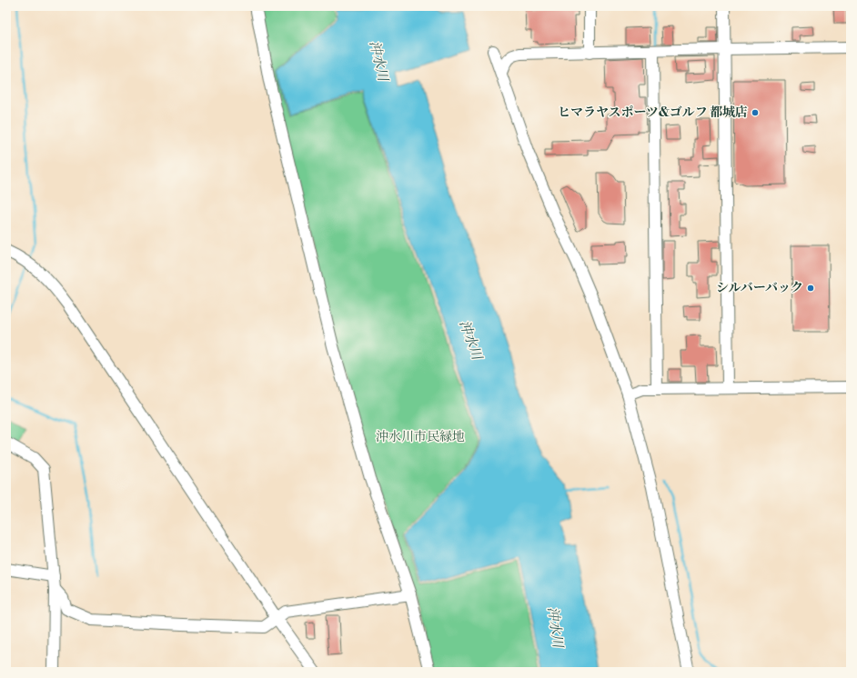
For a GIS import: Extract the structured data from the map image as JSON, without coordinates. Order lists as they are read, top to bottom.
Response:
{
  "water": ["沖水川"],
  "parks": ["沖水川市民緑地"],
  "places": ["ヒマラヤスポーツ&ゴルフ 都城店", "シルバーバック"]
}
